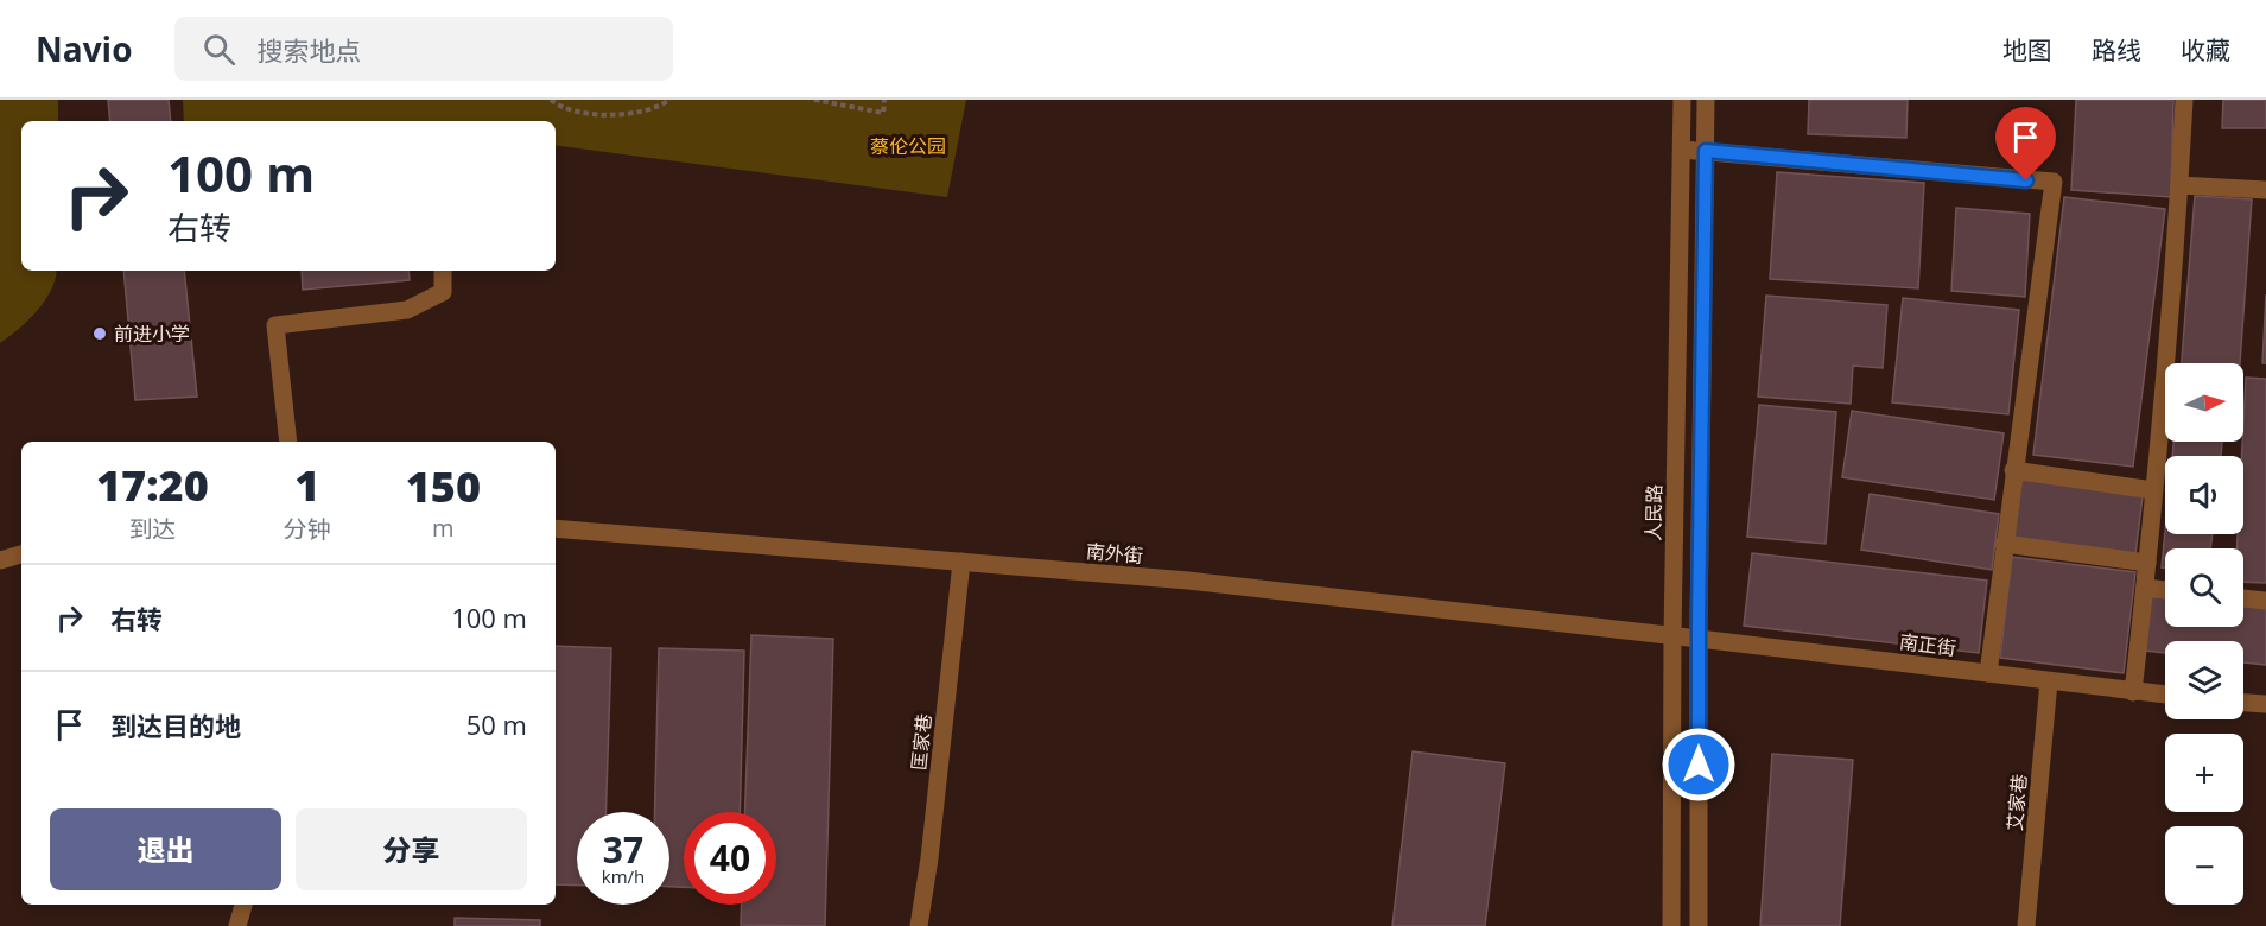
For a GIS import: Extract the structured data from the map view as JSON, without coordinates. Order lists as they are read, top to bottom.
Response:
{
  "streets": {
    "street": [
      "人民路",
      "南外街",
      "南正街",
      "匡家巷",
      "艾家巷"
    ]
  },
  "crossings": [
    ["人民路", "南外街"],
    ["人民路", "南正街"],
    ["南外街", "南正街"],
    ["南外街", "匡家巷"],
    ["南正街", "艾家巷"]
  ],
  "parks": ["蔡伦公园"],
  "places": ["前进小学"],
  "north": "right",
  "page": {
    "header": "Navio",
    "search": "搜索地点",
    "nav": ["地图", "路线", "收藏"],
    "turn": ["100 m", "右转"],
    "map_buttons": ["+", "−"],
    "eta": [
      "17:20",
      "到达",
      "1",
      "分钟",
      "150",
      "m"
    ],
    "list": [
      {
        "name": "右转",
        "value": "100 m"
      },
      {
        "name": "到达目的地",
        "value": "50 m"
      }
    ],
    "buttons": ["退出", "分享"],
    "speed": "37 km/h",
    "limit": "40"
  }
}
